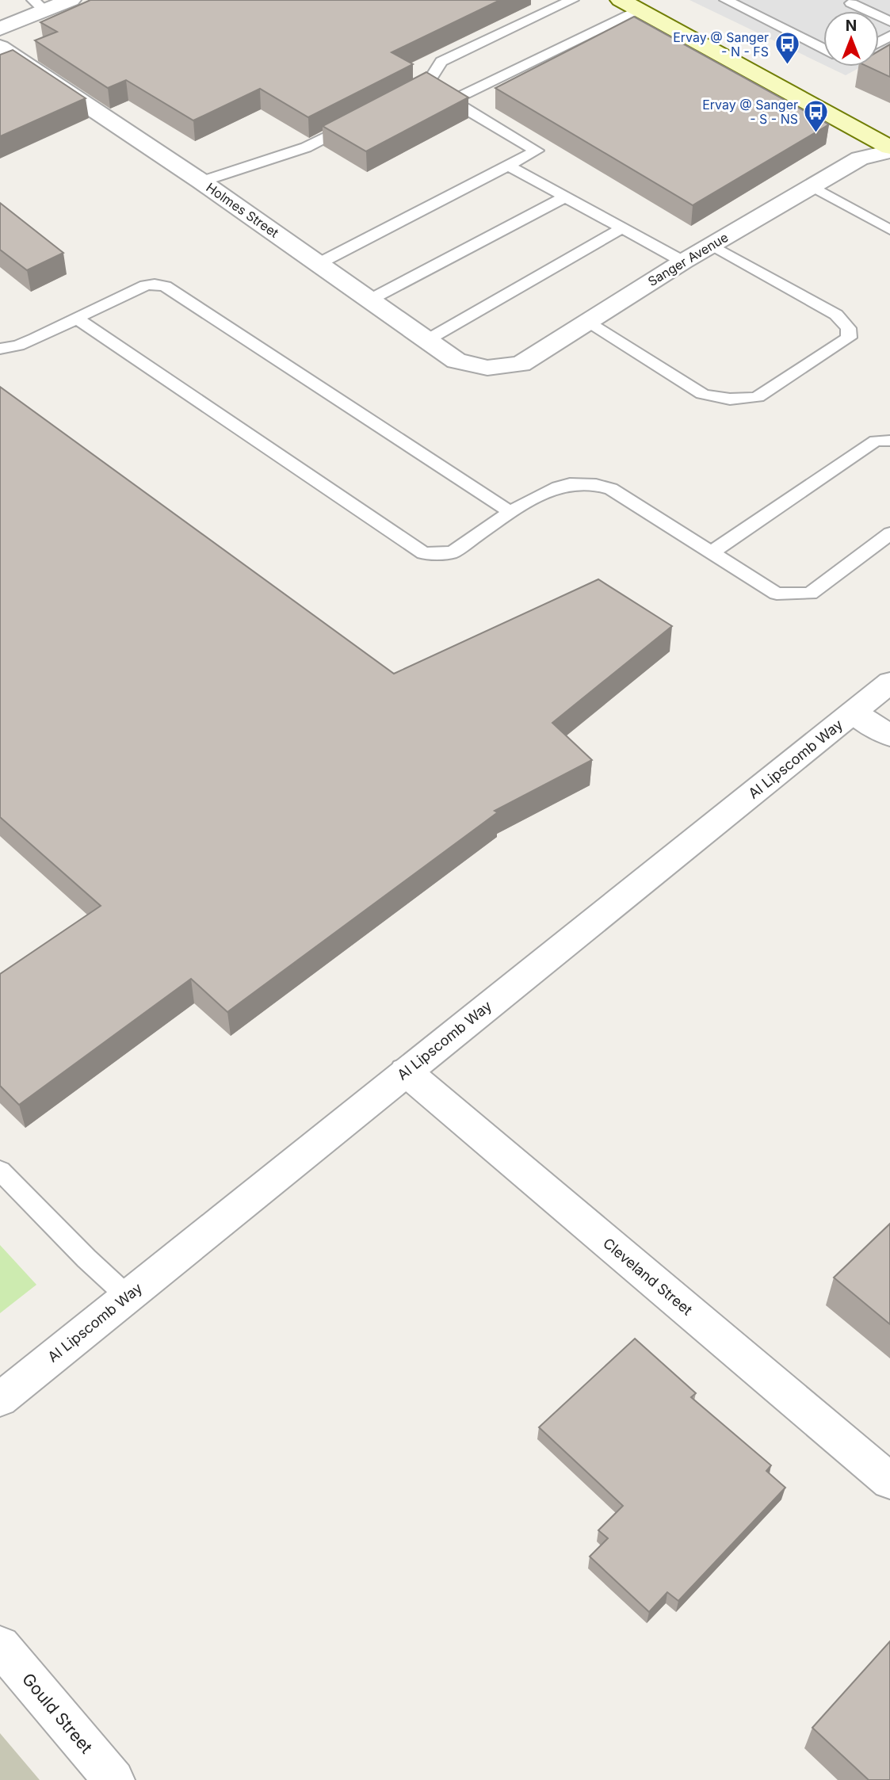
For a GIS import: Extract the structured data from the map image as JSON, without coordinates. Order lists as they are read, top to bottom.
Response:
{
  "streets": {
    "street": [
      "Holmes Street",
      "Sanger Avenue",
      "Al Lipscomb Way",
      "Cleveland Street",
      "Gould Street"
    ]
  },
  "crossings": [
    ["Holmes Street", "Sanger Avenue"],
    ["Al Lipscomb Way", "Cleveland Street"]
  ],
  "places": {
    "bus stop": ["Ervay @ Sanger - N - FS", "Ervay @ Sanger - S - NS"]
  },
  "north": "top"
}
